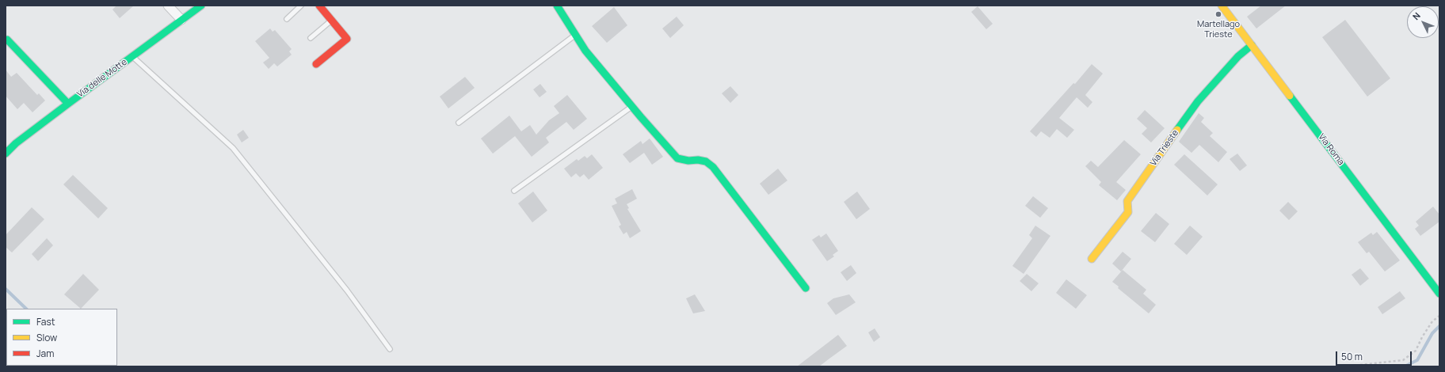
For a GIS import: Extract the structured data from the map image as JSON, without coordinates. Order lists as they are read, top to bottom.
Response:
{
  "streets": {
    "street": ["Via delle Motte", "Via Trieste", "Via Roma"]
  },
  "crossings": [
    ["Via Trieste", "Via Roma"]
  ],
  "places": ["Martellago Trieste"],
  "legend": ["Fast", "Slow", "Jam"],
  "scale_bar": "50 m",
  "north": "top left"
}
